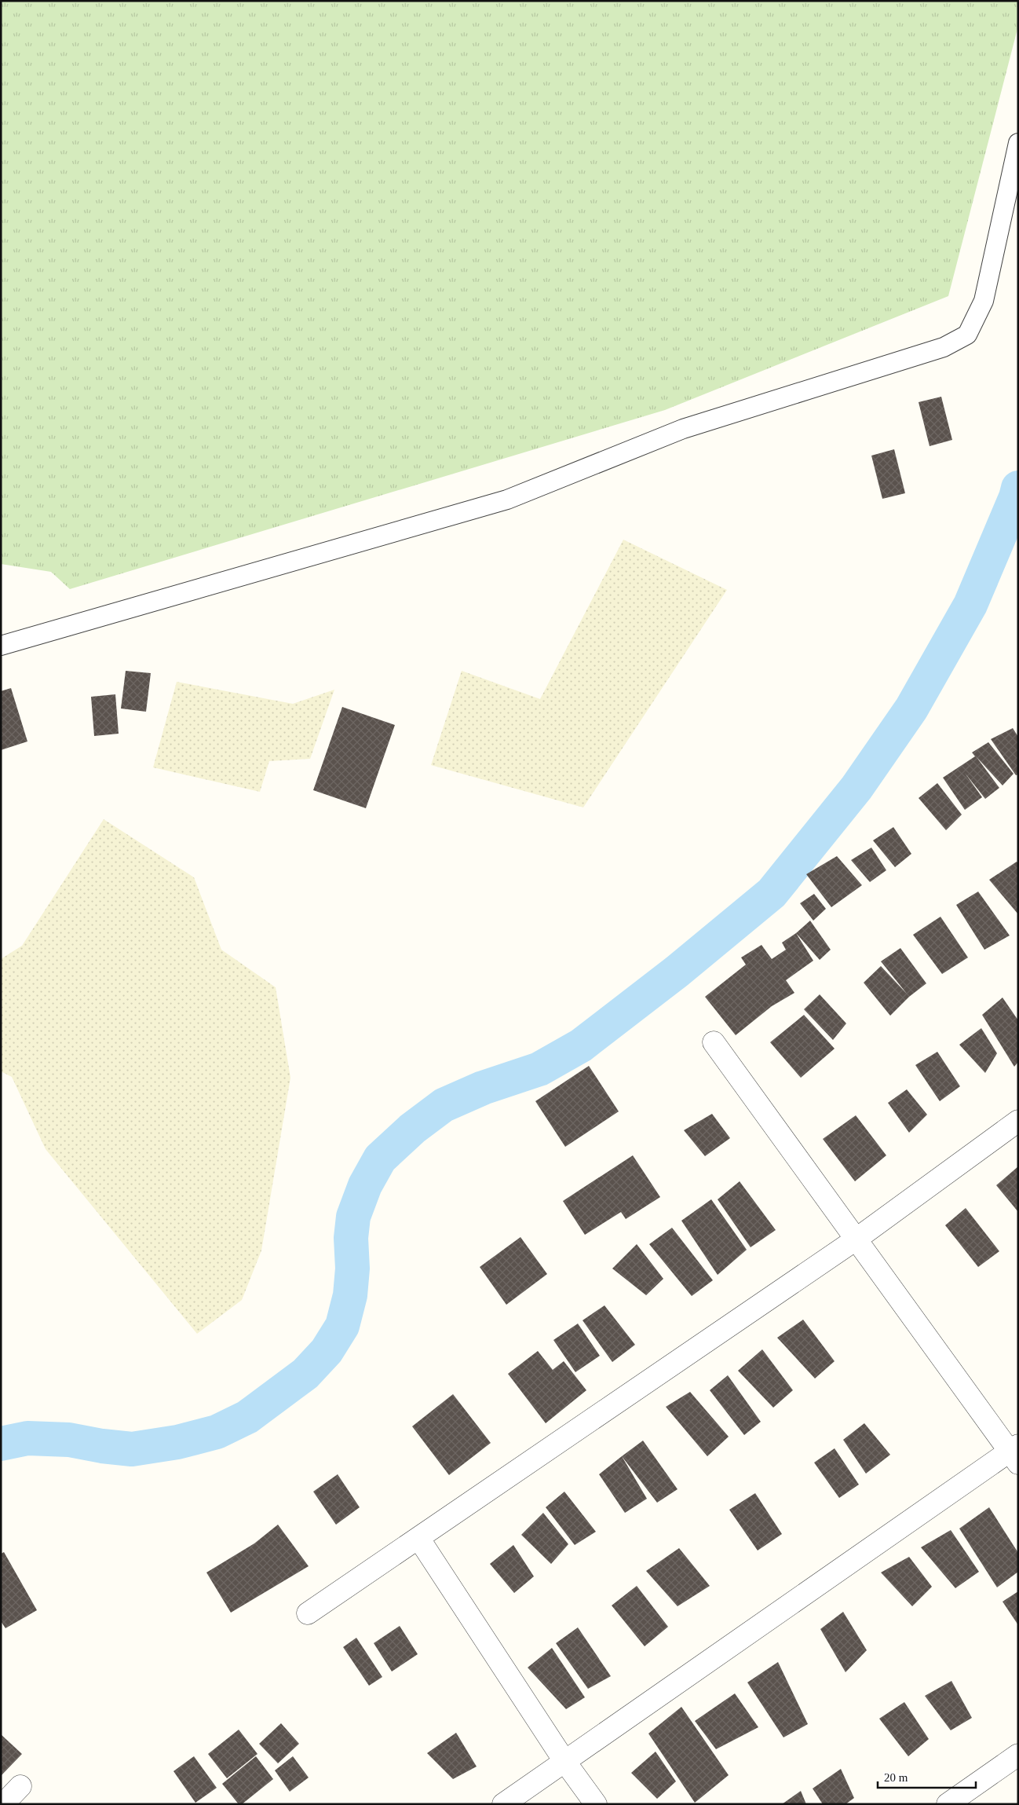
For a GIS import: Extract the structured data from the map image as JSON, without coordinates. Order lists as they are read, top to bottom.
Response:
{
  "scale_bar": "20 m"
}
